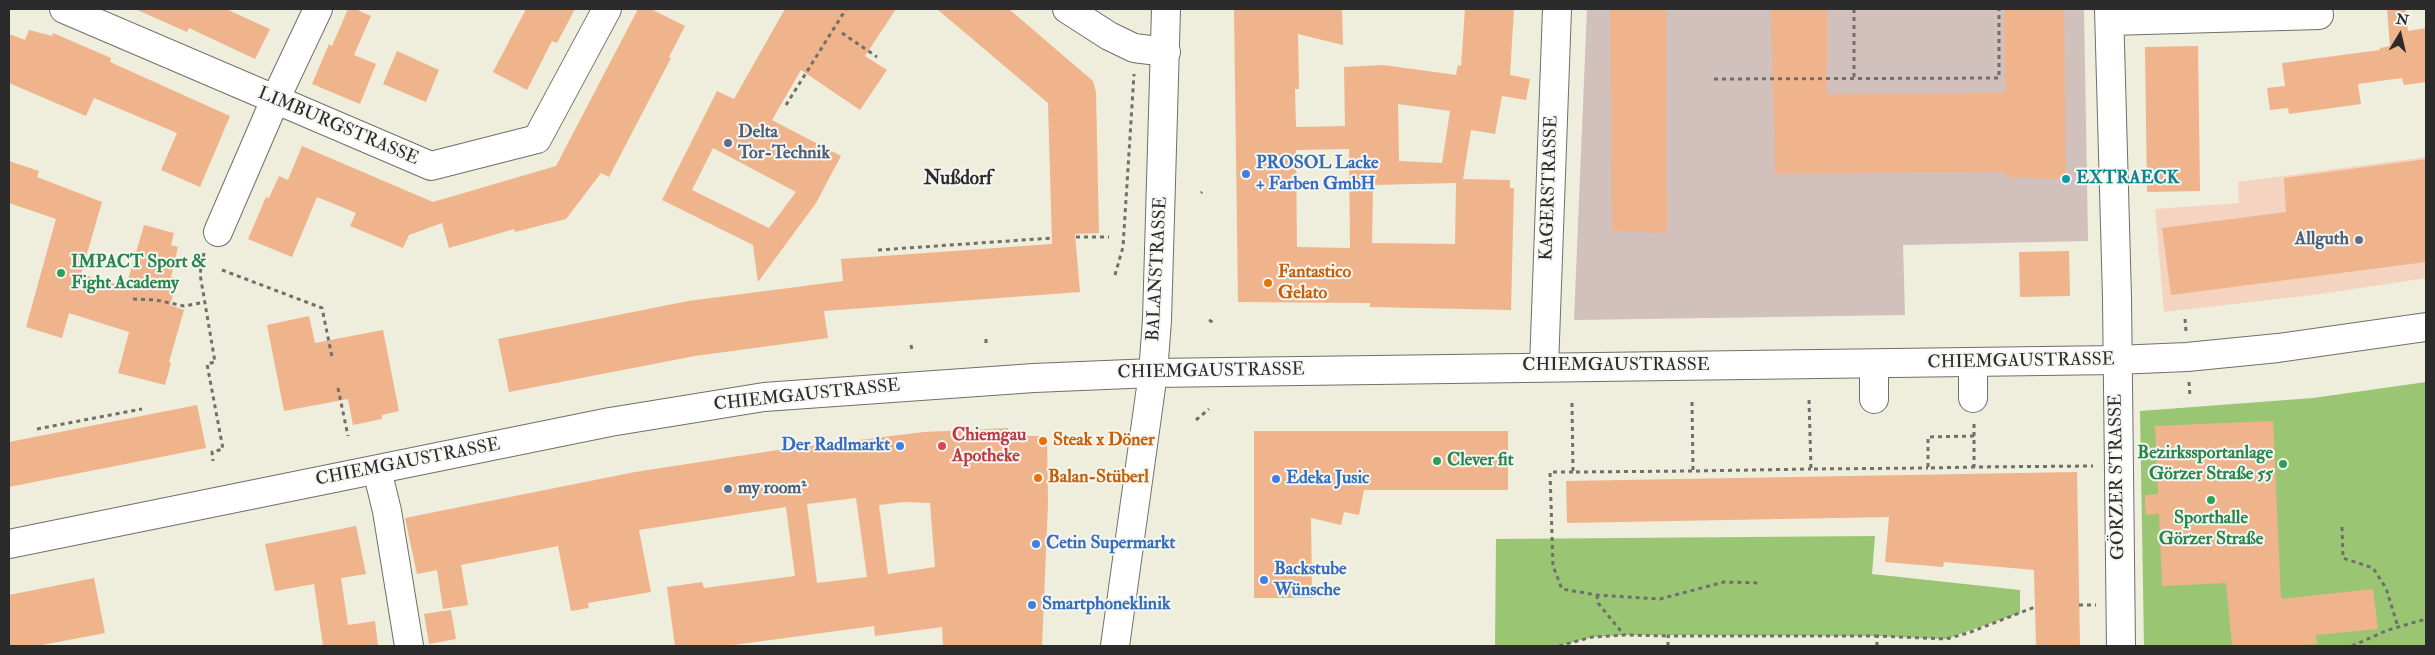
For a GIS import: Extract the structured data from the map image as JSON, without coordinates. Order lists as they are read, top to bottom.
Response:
{
  "streets": {
    "street": [
      "LIMBURGSTRASSE",
      "KAGERSTRASSE",
      "BALANSTRASSE",
      "CHIEMGAUSTRASSE",
      "GÖRZER STRASSE"
    ]
  },
  "crossings": [
    ["KAGERSTRASSE", "CHIEMGAUSTRASSE"],
    ["BALANSTRASSE", "CHIEMGAUSTRASSE"],
    ["CHIEMGAUSTRASSE", "GÖRZER STRASSE"]
  ],
  "districts": ["Nußdorf"],
  "places": [
    "Delta Tor-Technik",
    "PROSOL Lacke + Farben GmbH",
    "EXTRAECK",
    "Allguth",
    "IMPACT Sport & Fight Academy",
    "Fantastico Gelato",
    "Steak x Döner",
    "Der Radlmarkt",
    "Chiemgau Apotheke",
    "Clever fit",
    "Bezirkssportanlage Görzer Straße 55",
    "Balan-Stüberl",
    "Edeka Jusic",
    "my room²",
    "Sporthalle Görzer Straße",
    "Cetin Supermarkt",
    "Backstube Wünsche",
    "Smartphoneklinik"
  ],
  "north": "top"
}
